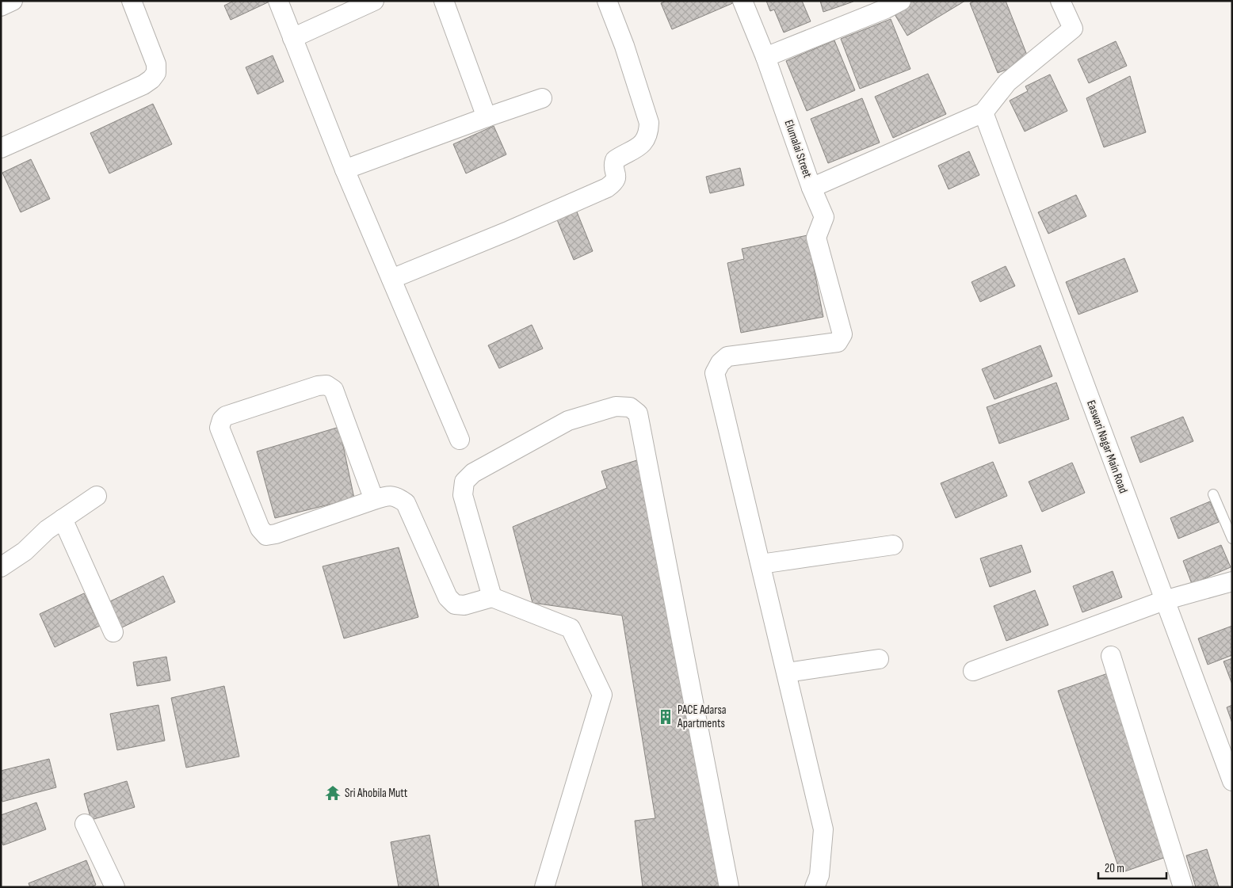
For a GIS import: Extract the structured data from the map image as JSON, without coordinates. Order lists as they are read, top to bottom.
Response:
{
  "streets": {
    "street": ["Elumalai Street", "Easwari Nagar Main Road"]
  },
  "crossings": [
    ["Elumalai Street", "Easwari Nagar Main Road"]
  ],
  "places": {
    "building": ["PACE Adarsa Apartments"],
    "temple": ["Sri Ahobila Mutt"]
  },
  "scale_bar": "20 m"
}
